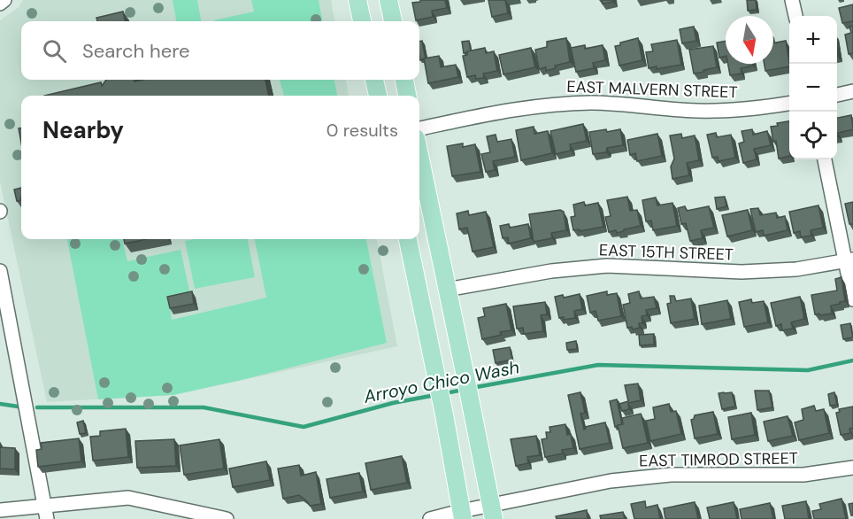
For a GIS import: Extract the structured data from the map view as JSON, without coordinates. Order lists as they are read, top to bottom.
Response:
{
  "streets": {
    "street": ["EAST MALVERN STREET", "EAST 15TH STREET", "EAST TIMROD STREET"]
  },
  "water": ["Arroyo Chico Wash"],
  "north": "bottom",
  "page": {
    "map_buttons": ["+", "−"],
    "search": "Search here",
    "heading": ["Nearby", "0 results"]
  }
}
